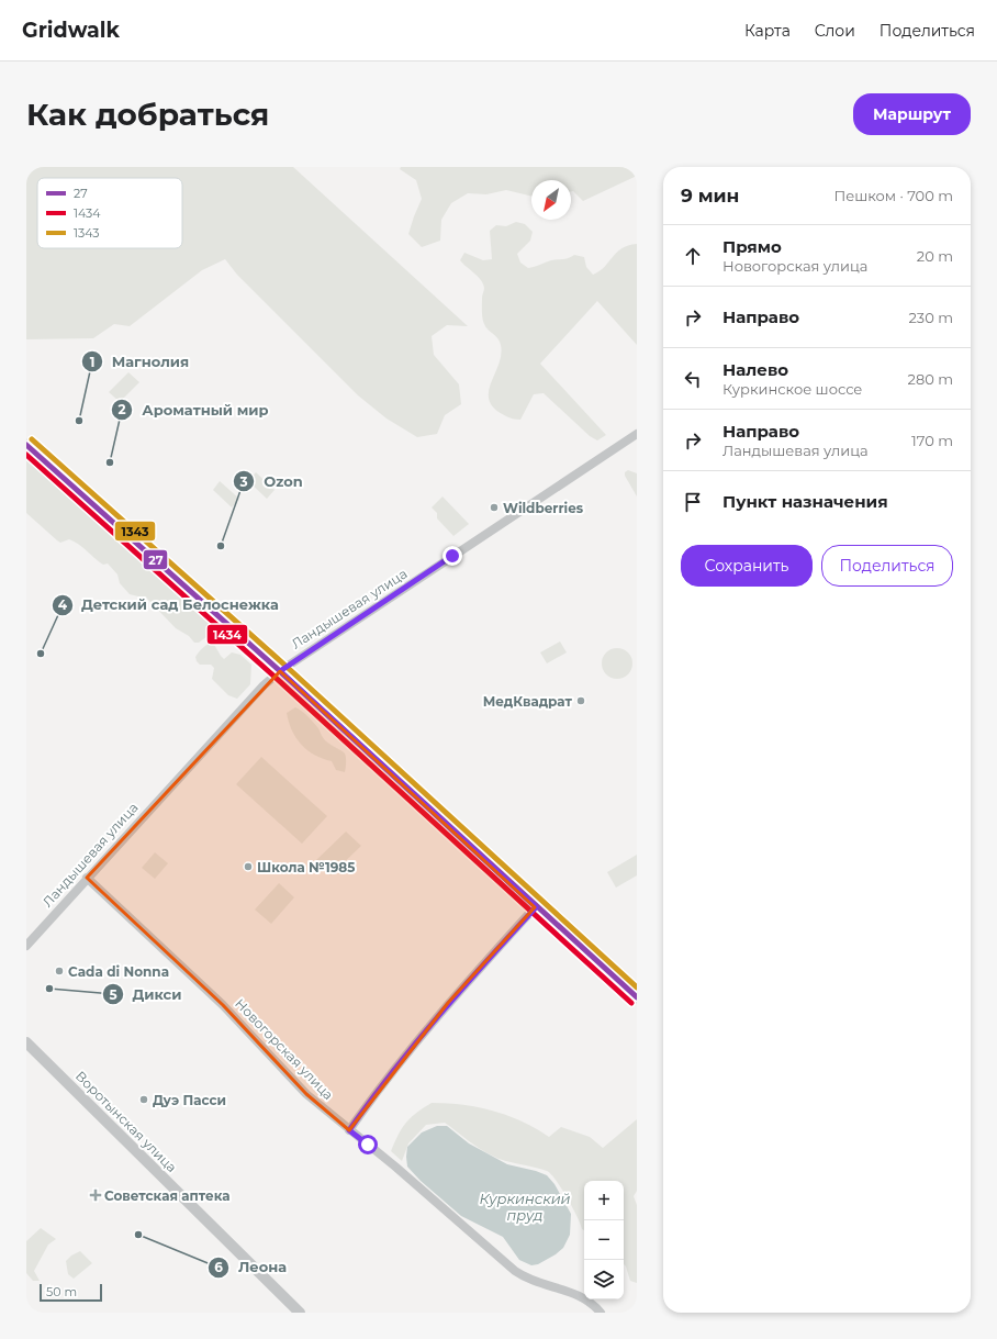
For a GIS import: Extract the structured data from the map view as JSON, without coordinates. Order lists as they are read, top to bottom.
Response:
{
  "streets": {
    "street": ["Ландышевая улица", "Новогорская улица", "Воротынская улица"]
  },
  "crossings": [
    ["Ландышевая улица", "Новогорская улица"]
  ],
  "water": ["Куркинский пруд"],
  "places": {
    "other": [
      "Магнолия",
      "Ароматный мир",
      "Wildberries",
      "Ozon",
      "Детский сад Белоснежка",
      "МедКвадрат",
      "Школа №1985",
      "Cada di Nonna",
      "Дикси",
      "Дуэ Пасси",
      "Леона"
    ],
    "health": ["Советская аптека"]
  },
  "lines": ["transit line 1343", "transit line 27", "transit line 1434"],
  "legend": ["27", "1434", "1343"],
  "scale_bar": "50 m",
  "north": "bottom left",
  "page": {
    "header": "Gridwalk",
    "nav": ["Карта", "Слои", "Поделиться"],
    "buttons": [
      "Маршрут",
      ["Сохранить", "Поделиться"]
    ],
    "title": "Как добраться",
    "heading": ["9 мин", "Пешком · 700 m"],
    "list": [
      ["Прямо", "Новогорская улица", "20 m"],
      ["Направо", "230 m"],
      ["Налево", "Куркинское шоссе", "280 m"],
      ["Направо", "Ландышевая улица", "170 m"],
      "Пункт назначения"
    ],
    "map_buttons": ["+", "−"],
    "scale": "50 m"
  }
}
